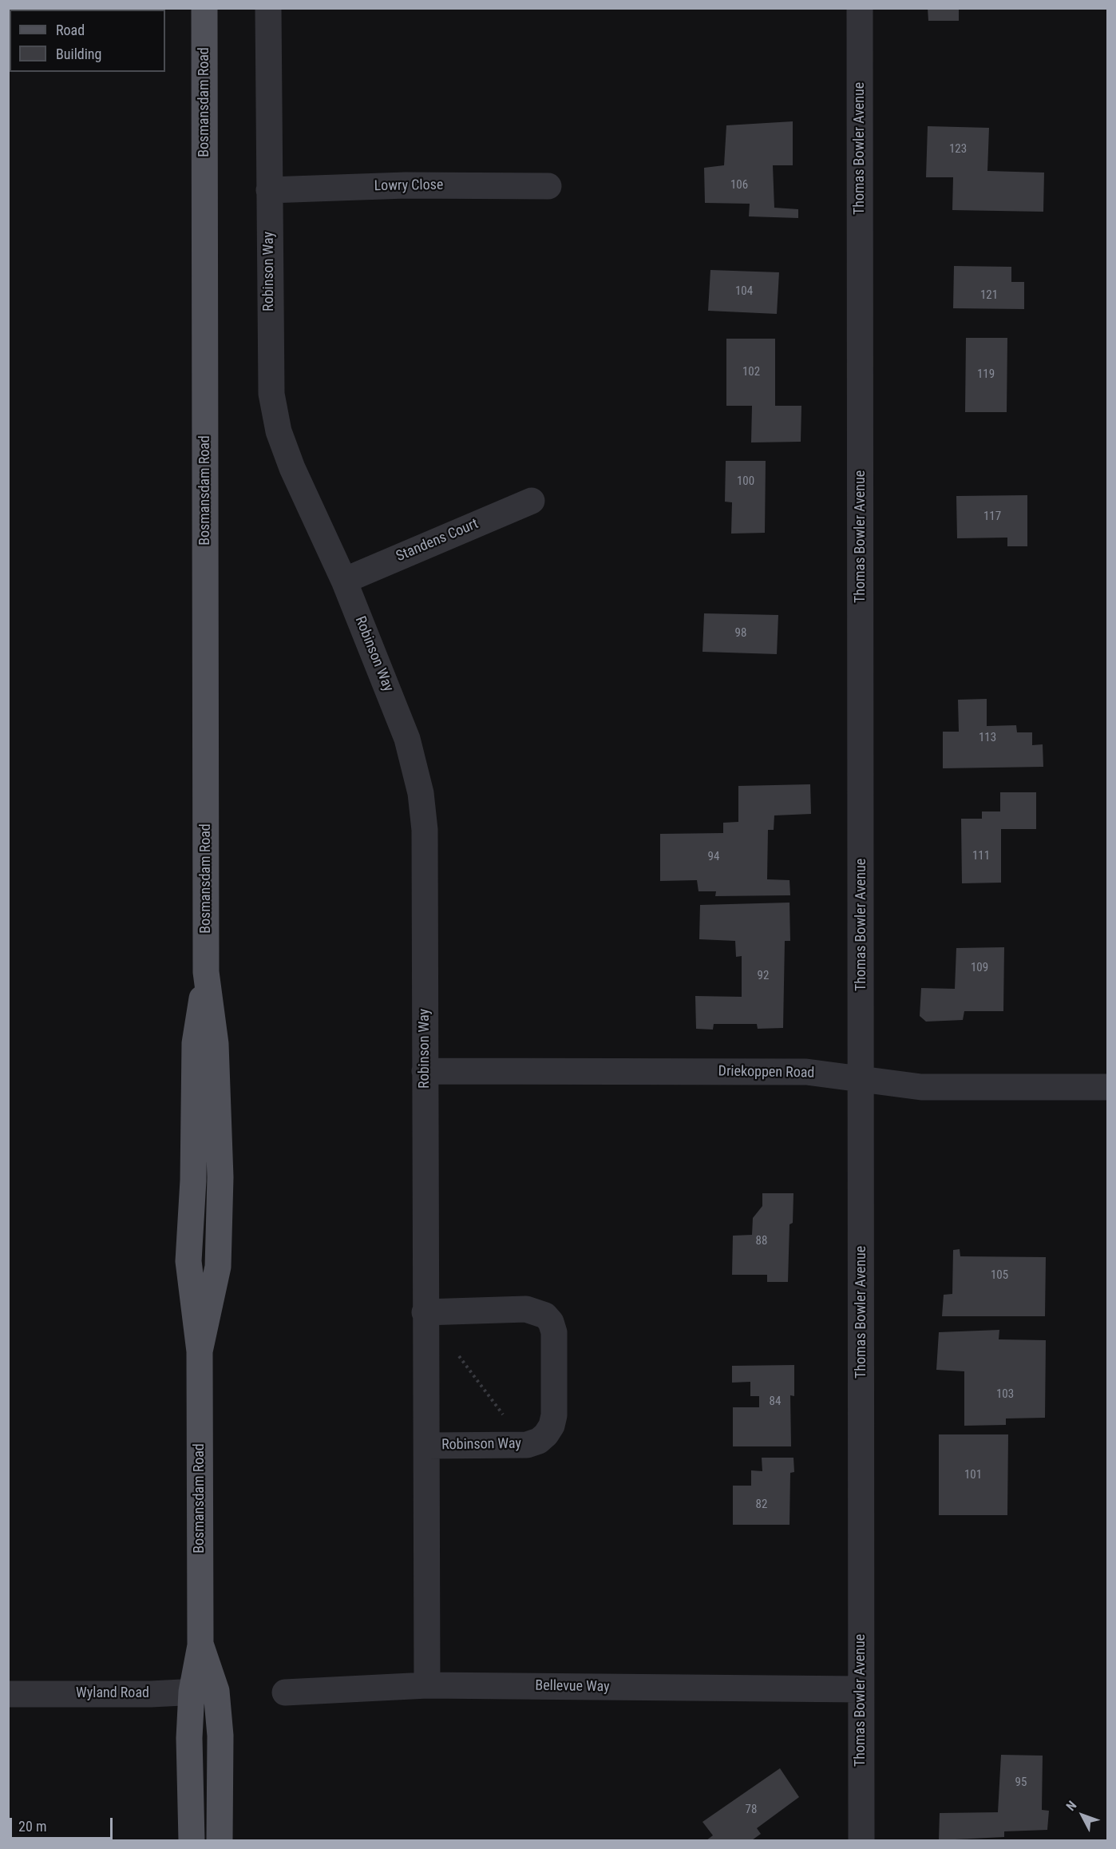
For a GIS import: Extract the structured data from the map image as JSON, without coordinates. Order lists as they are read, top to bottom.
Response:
{
  "streets": {
    "main road": ["Bosmansdam Road"],
    "street": [
      "Thomas Bowler Avenue",
      "Lowry Close",
      "Robinson Way",
      "Standens Court",
      "Driekoppen Road",
      "Bellevue Way",
      "Wyland Road"
    ]
  },
  "crossings": [
    ["Bosmansdam Road", "Wyland Road"],
    ["Thomas Bowler Avenue", "Driekoppen Road"],
    ["Thomas Bowler Avenue", "Bellevue Way"],
    ["Lowry Close", "Robinson Way"],
    ["Robinson Way", "Standens Court"],
    ["Robinson Way", "Driekoppen Road"],
    ["Robinson Way", "Bellevue Way"]
  ],
  "house_numbers": [
    "123",
    "106",
    "104",
    "121",
    "102",
    "119",
    "100",
    "117",
    "98",
    "113",
    "111",
    "94",
    "109",
    "92",
    "88",
    "105",
    "103",
    "84",
    "101",
    "82",
    "95",
    "78"
  ],
  "legend": ["Road", "Building"],
  "scale_bar": "20 m",
  "north": "top left"
}
